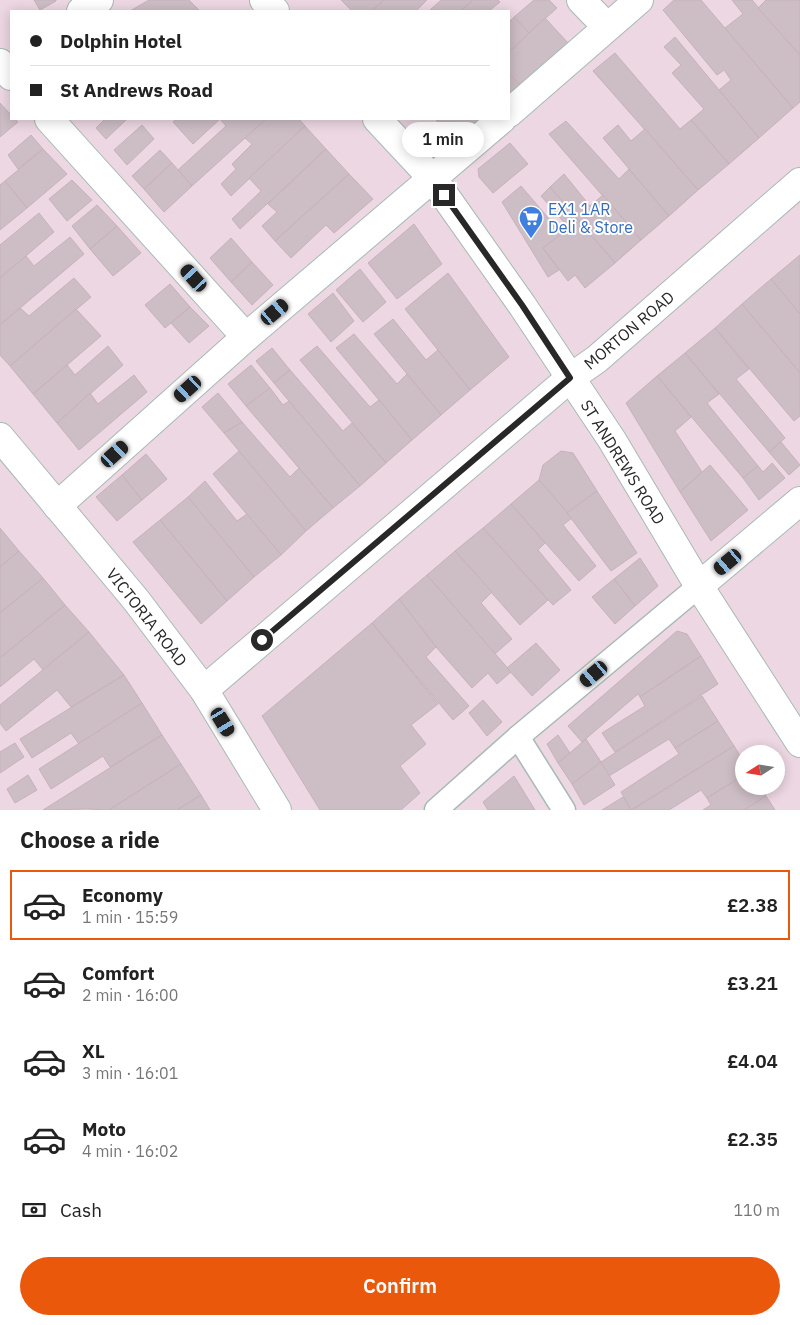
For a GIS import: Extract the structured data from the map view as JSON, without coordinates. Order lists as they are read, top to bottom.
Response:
{
  "streets": {
    "street": ["MORTON ROAD", "ST ANDREWS ROAD", "VICTORIA ROAD"]
  },
  "crossings": [
    ["MORTON ROAD", "ST ANDREWS ROAD"],
    ["MORTON ROAD", "VICTORIA ROAD"]
  ],
  "places": {
    "supermarket": ["EX1 1AR Deli & Store"]
  },
  "north": "left",
  "page": {
    "banner": ["Dolphin Hotel", "St Andrews Road"],
    "bubble": "1 min",
    "heading": "Choose a ride",
    "list": [
      {
        "name": "Economy",
        "note": "1 min · 15:59",
        "value": "£2.38"
      },
      {
        "name": "Comfort",
        "note": "2 min · 16:00",
        "value": "£3.21"
      },
      {
        "name": "XL",
        "note": "3 min · 16:01",
        "value": "£4.04"
      },
      {
        "name": "Moto",
        "note": "4 min · 16:02",
        "value": "£2.35"
      }
    ],
    "pay": ["Cash", "110 m"],
    "buttons": "Confirm"
  }
}
